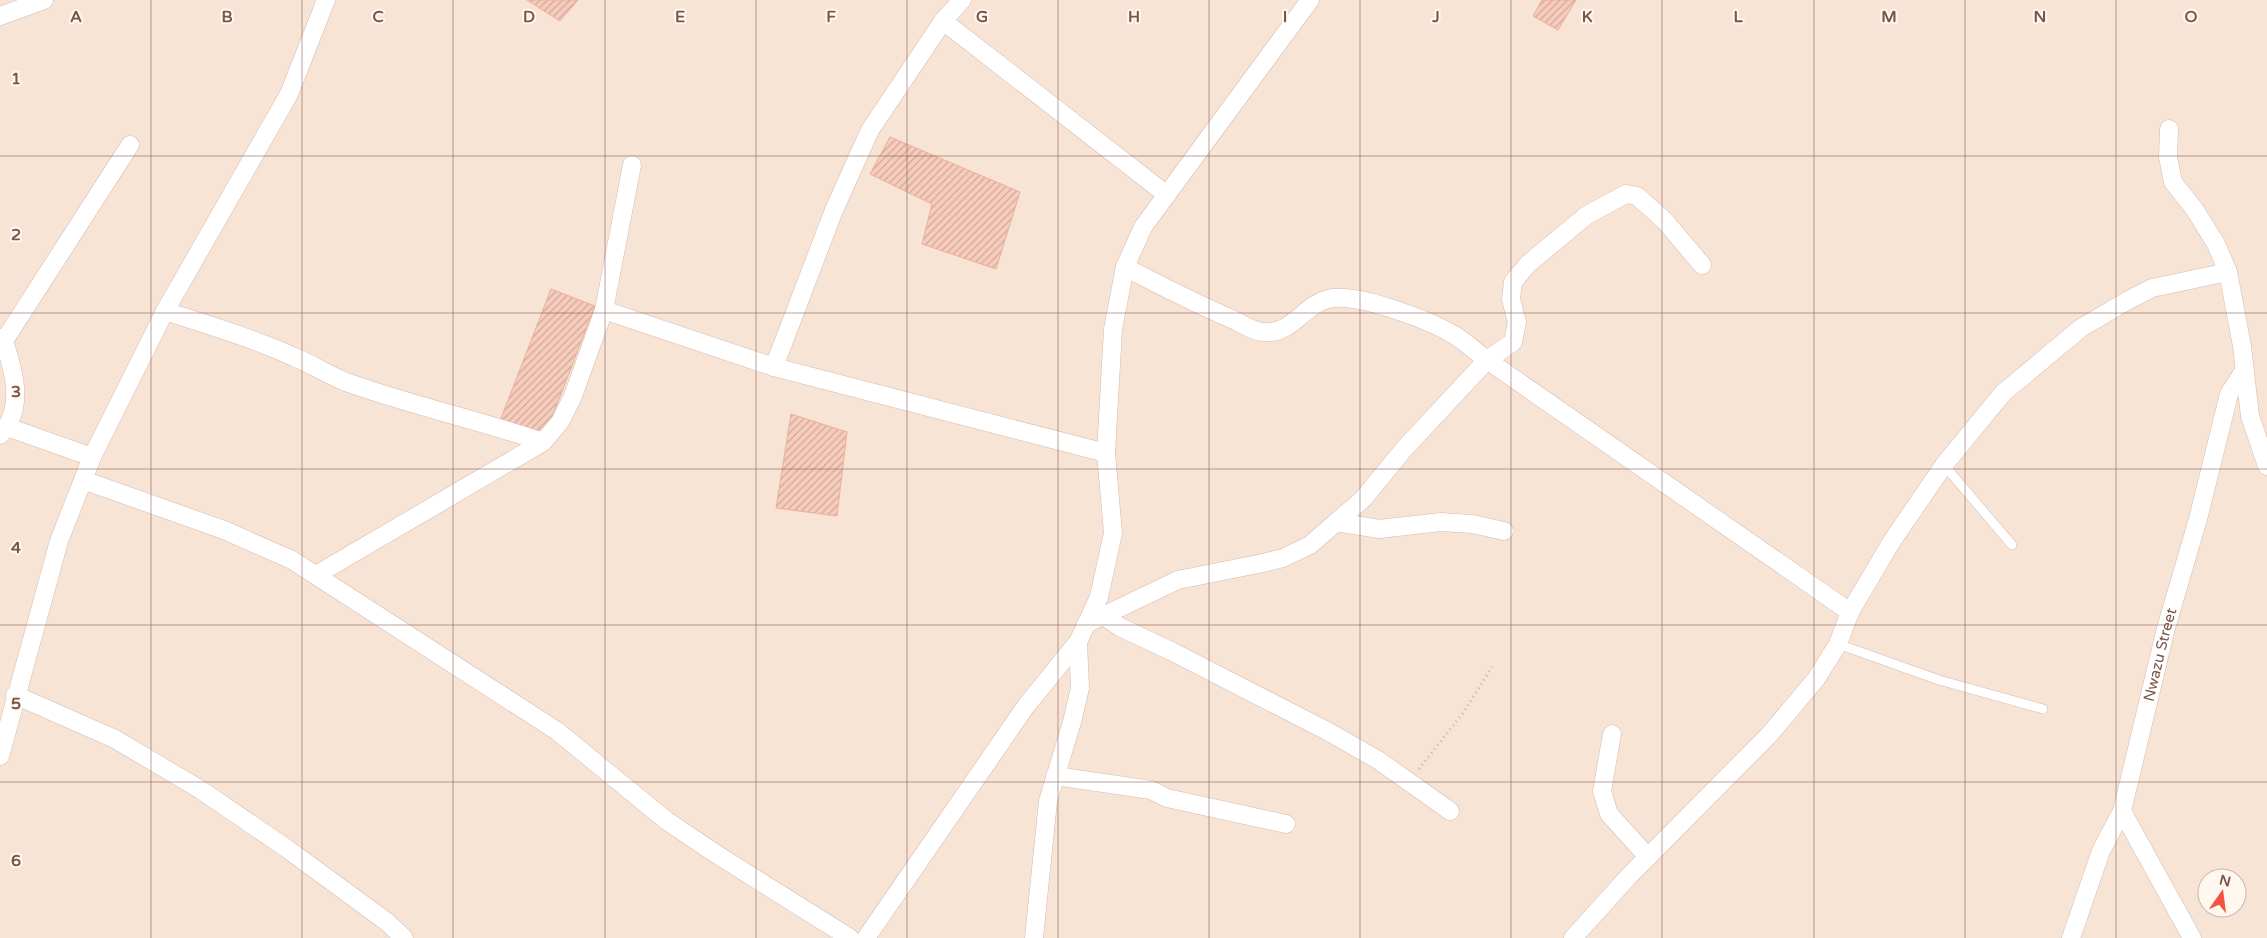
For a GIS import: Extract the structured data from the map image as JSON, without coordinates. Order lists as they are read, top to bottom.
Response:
{
  "streets": {
    "street": ["Nwazu Street"]
  },
  "north": "top",
  "grid": {
    "columns": [
      "A",
      "B",
      "C",
      "D",
      "E",
      "F",
      "G",
      "H",
      "I",
      "J",
      "K",
      "L",
      "M",
      "N",
      "O"
    ],
    "rows": [
      "1",
      "2",
      "3",
      "4",
      "5",
      "6"
    ]
  }
}
